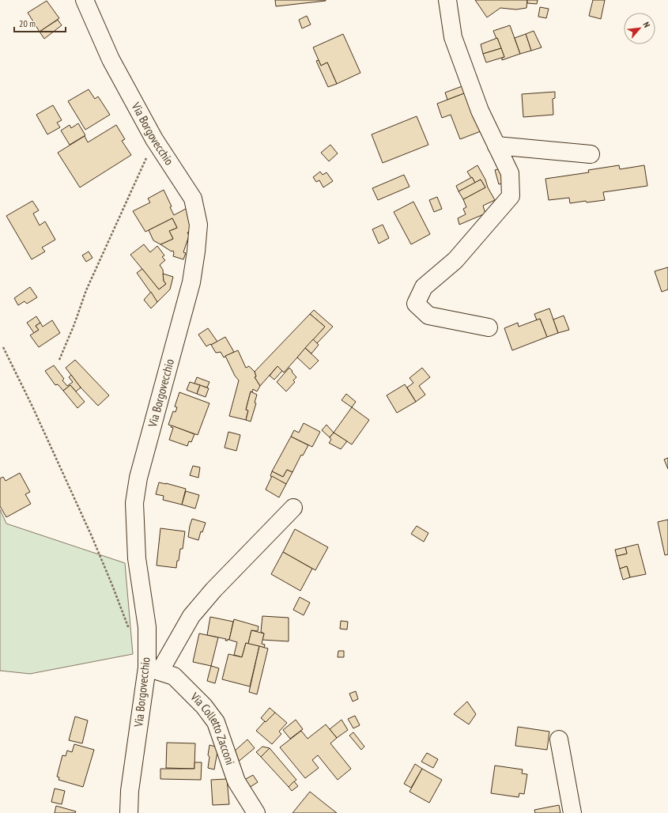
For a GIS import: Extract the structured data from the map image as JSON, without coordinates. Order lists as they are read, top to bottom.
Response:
{
  "streets": {
    "street": ["Via Borgovecchio", "Via Colletto Zacconi"]
  },
  "crossings": [
    ["Via Borgovecchio", "Via Colletto Zacconi"]
  ],
  "scale_bar": "20 m",
  "north": "top right"
}
